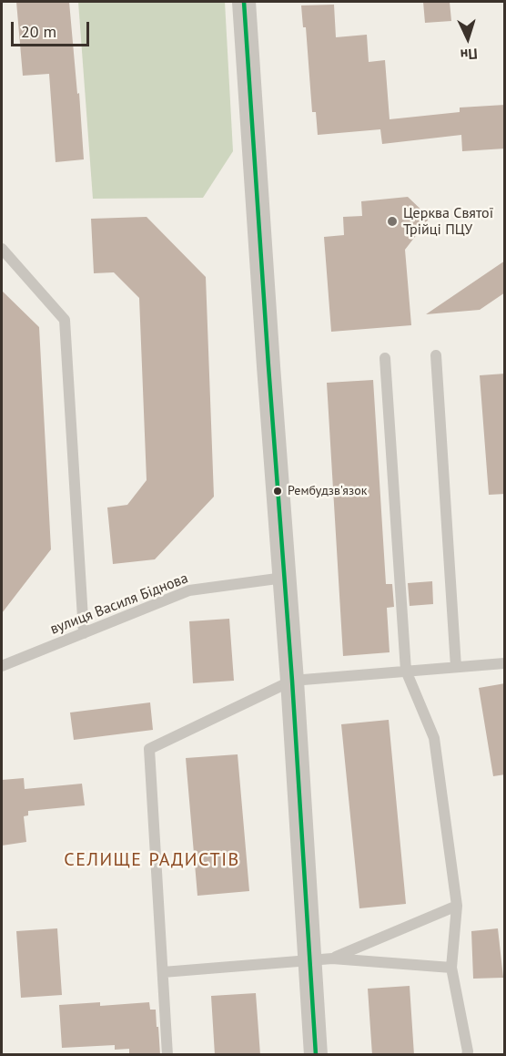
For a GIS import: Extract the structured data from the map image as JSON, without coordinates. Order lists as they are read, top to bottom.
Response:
{
  "streets": {
    "lane": ["вулиця Василя Біднова"]
  },
  "districts": ["СЕЛИЩЕ РАДИСТІВ"],
  "places": ["Церква Святої Трійці ПЦУ", "Рембудзв'язок"],
  "scale_bar": "20 m",
  "north": "bottom"
}
